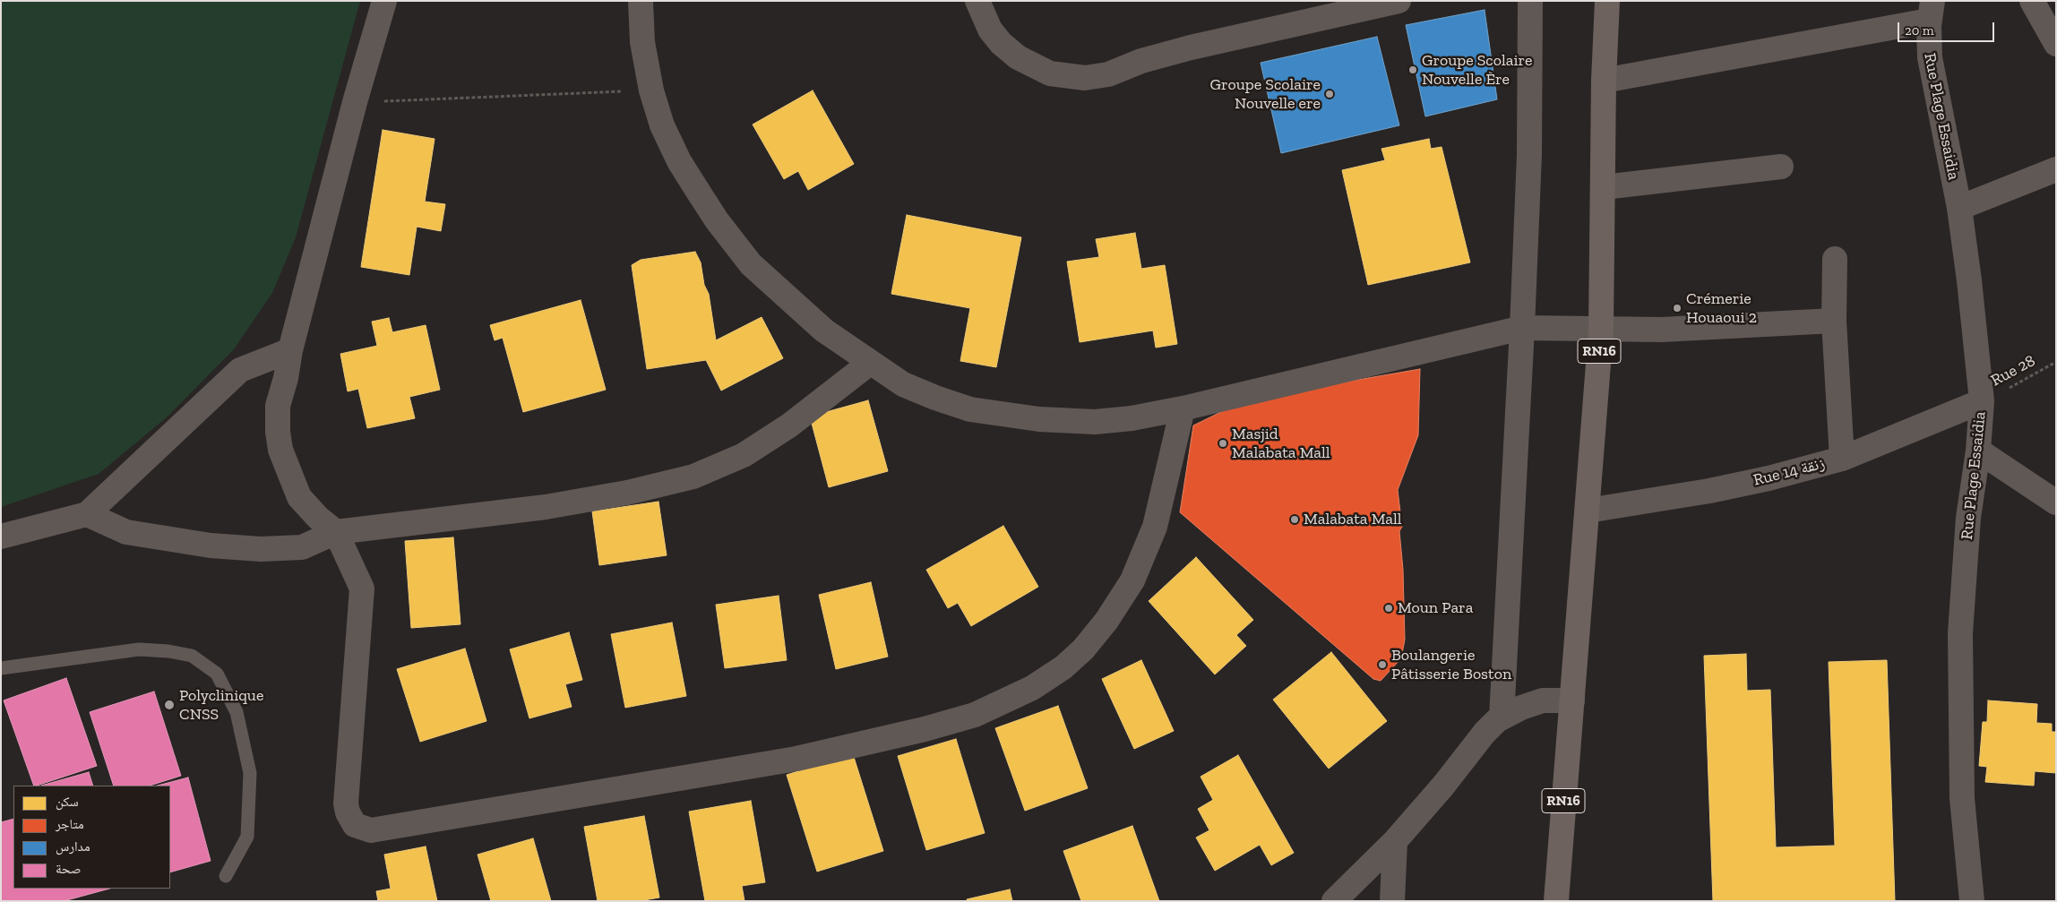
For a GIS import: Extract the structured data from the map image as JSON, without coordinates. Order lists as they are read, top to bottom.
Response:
{
  "streets": {
    "main road": ["RN16"],
    "street": ["Rue Plage Essaidia", "Rue 14 زنقة"],
    "path": ["Rue 28"]
  },
  "crossings": [
    ["Rue Plage Essaidia", "Rue 28"],
    ["Rue Plage Essaidia", "Rue 14 زنقة"],
    ["RN16", "Rue 14 زنقة"],
    ["Rue 28", "Rue 14 زنقة"]
  ],
  "places": [
    "Groupe Scolaire Nouvelle Ère",
    "Groupe Scolaire Nouvelle ere",
    "Crémerie Houaoui 2",
    "Masjid Malabata Mall",
    "Malabata Mall",
    "Moun Para",
    "Boulangerie Pâtisserie Boston",
    "Polyclinique CNSS"
  ],
  "legend": [
    "سكن",
    "متاجر",
    "مدارس",
    "صحة"
  ],
  "scale_bar": "20 m"
}
